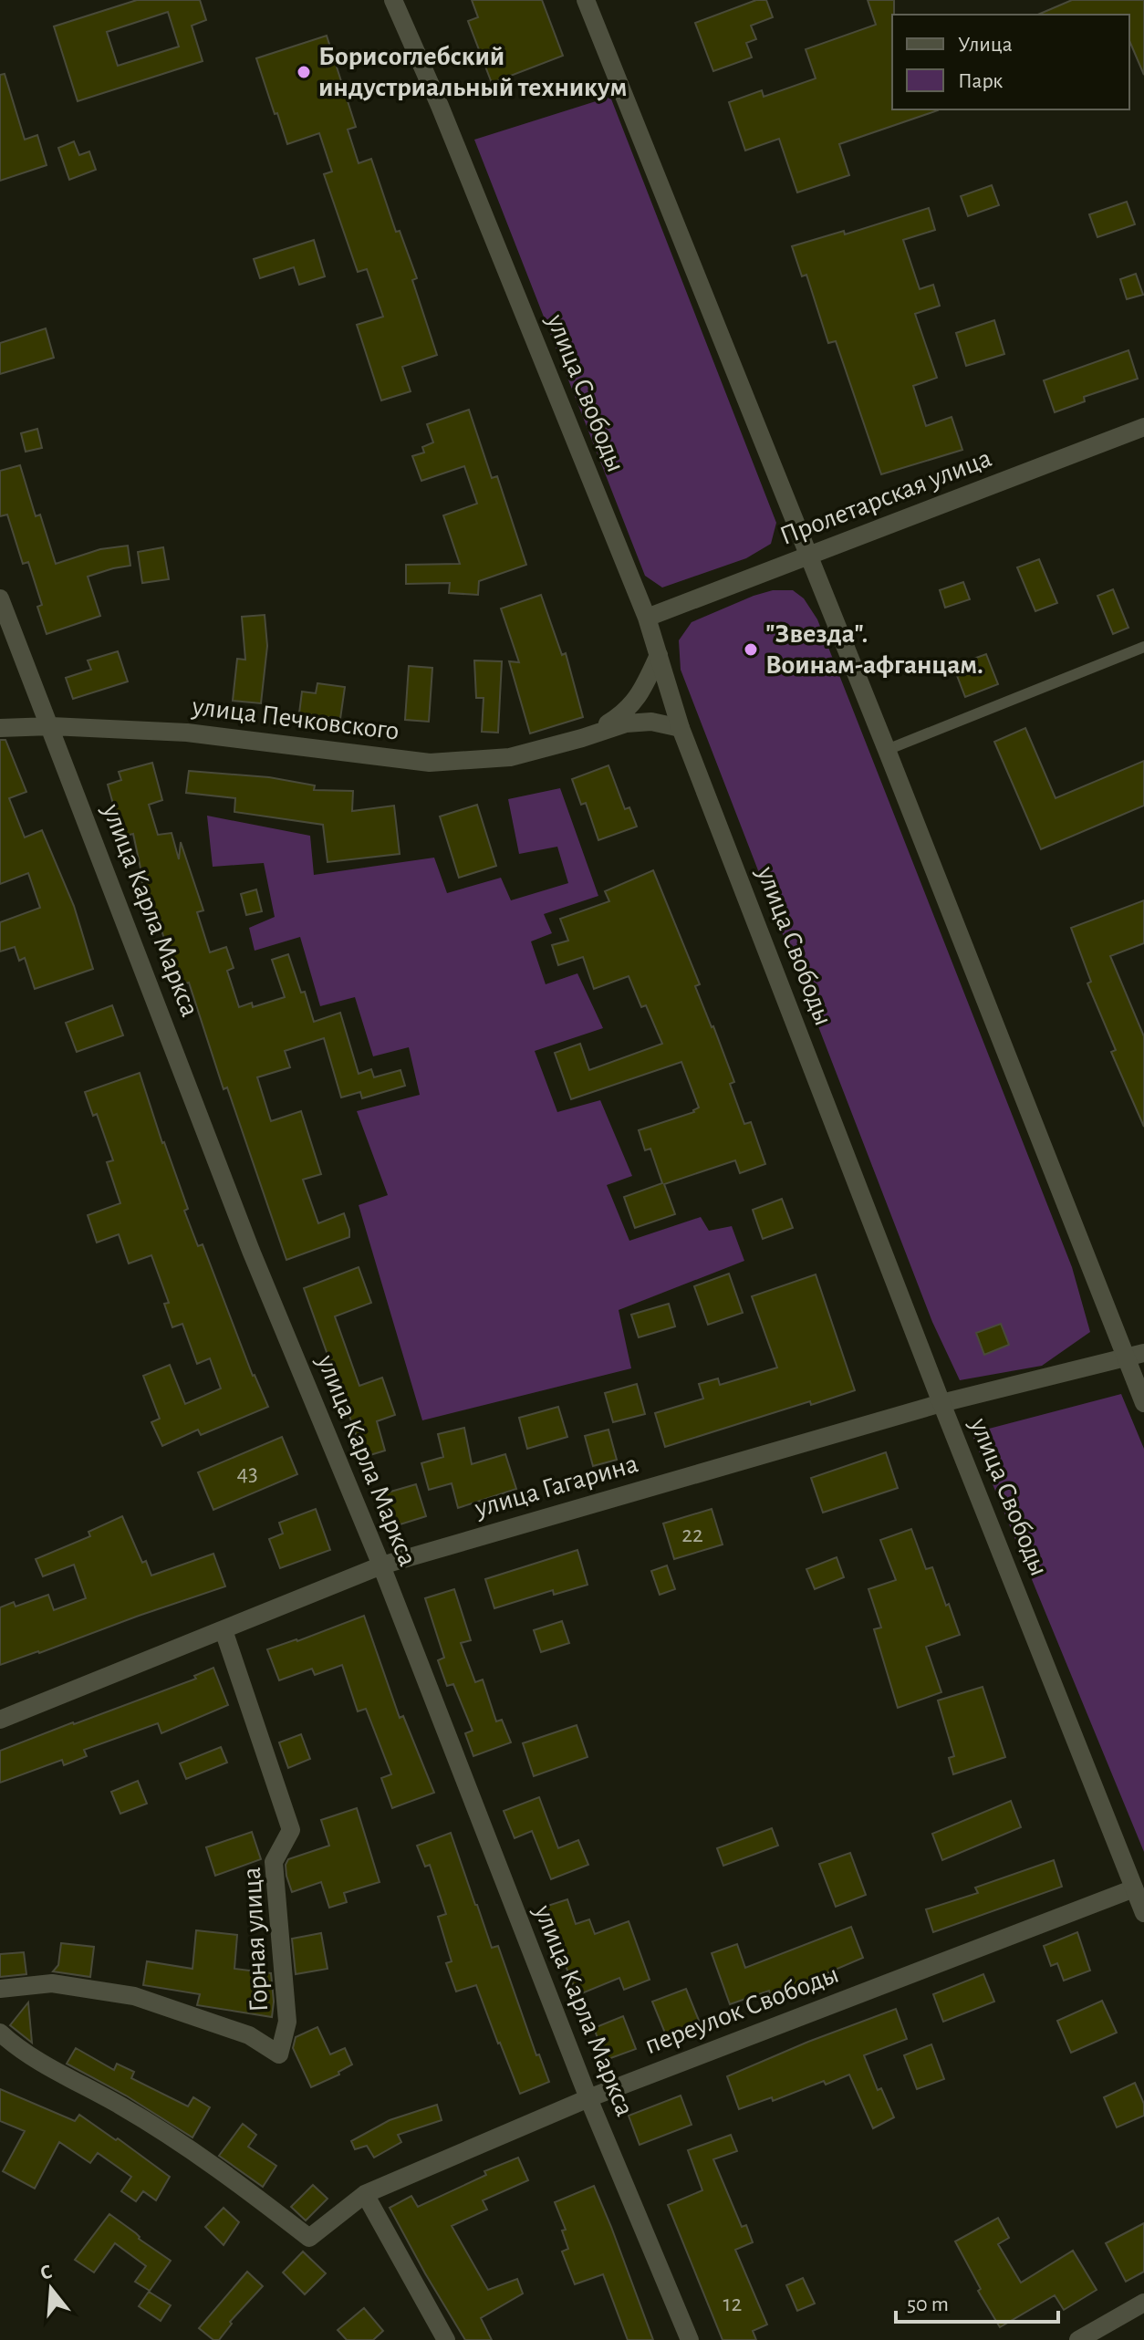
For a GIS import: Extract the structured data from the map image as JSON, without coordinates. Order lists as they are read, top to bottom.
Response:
{
  "streets": {
    "street": [
      "улица Свободы",
      "Пролетарская улица",
      "улица Печковского",
      "улица Карла Маркса",
      "улица Гагарина",
      "Горная улица",
      "переулок Свободы"
    ]
  },
  "crossings": [
    ["улица Свободы", "Пролетарская улица"],
    ["улица Свободы", "улица Гагарина"],
    ["улица Свободы", "переулок Свободы"],
    ["улица Печковского", "улица Карла Маркса"],
    ["улица Карла Маркса", "улица Гагарина"],
    ["улица Карла Маркса", "переулок Свободы"],
    ["улица Гагарина", "Горная улица"]
  ],
  "places": ["Борисоглебский индустриальный техникум", "\"Звезда\". Воинам-афганцам."],
  "house_numbers": ["43", "22", "12"],
  "legend": ["Улица", "Парк"],
  "scale_bar": "50 m",
  "north": "top"
}
